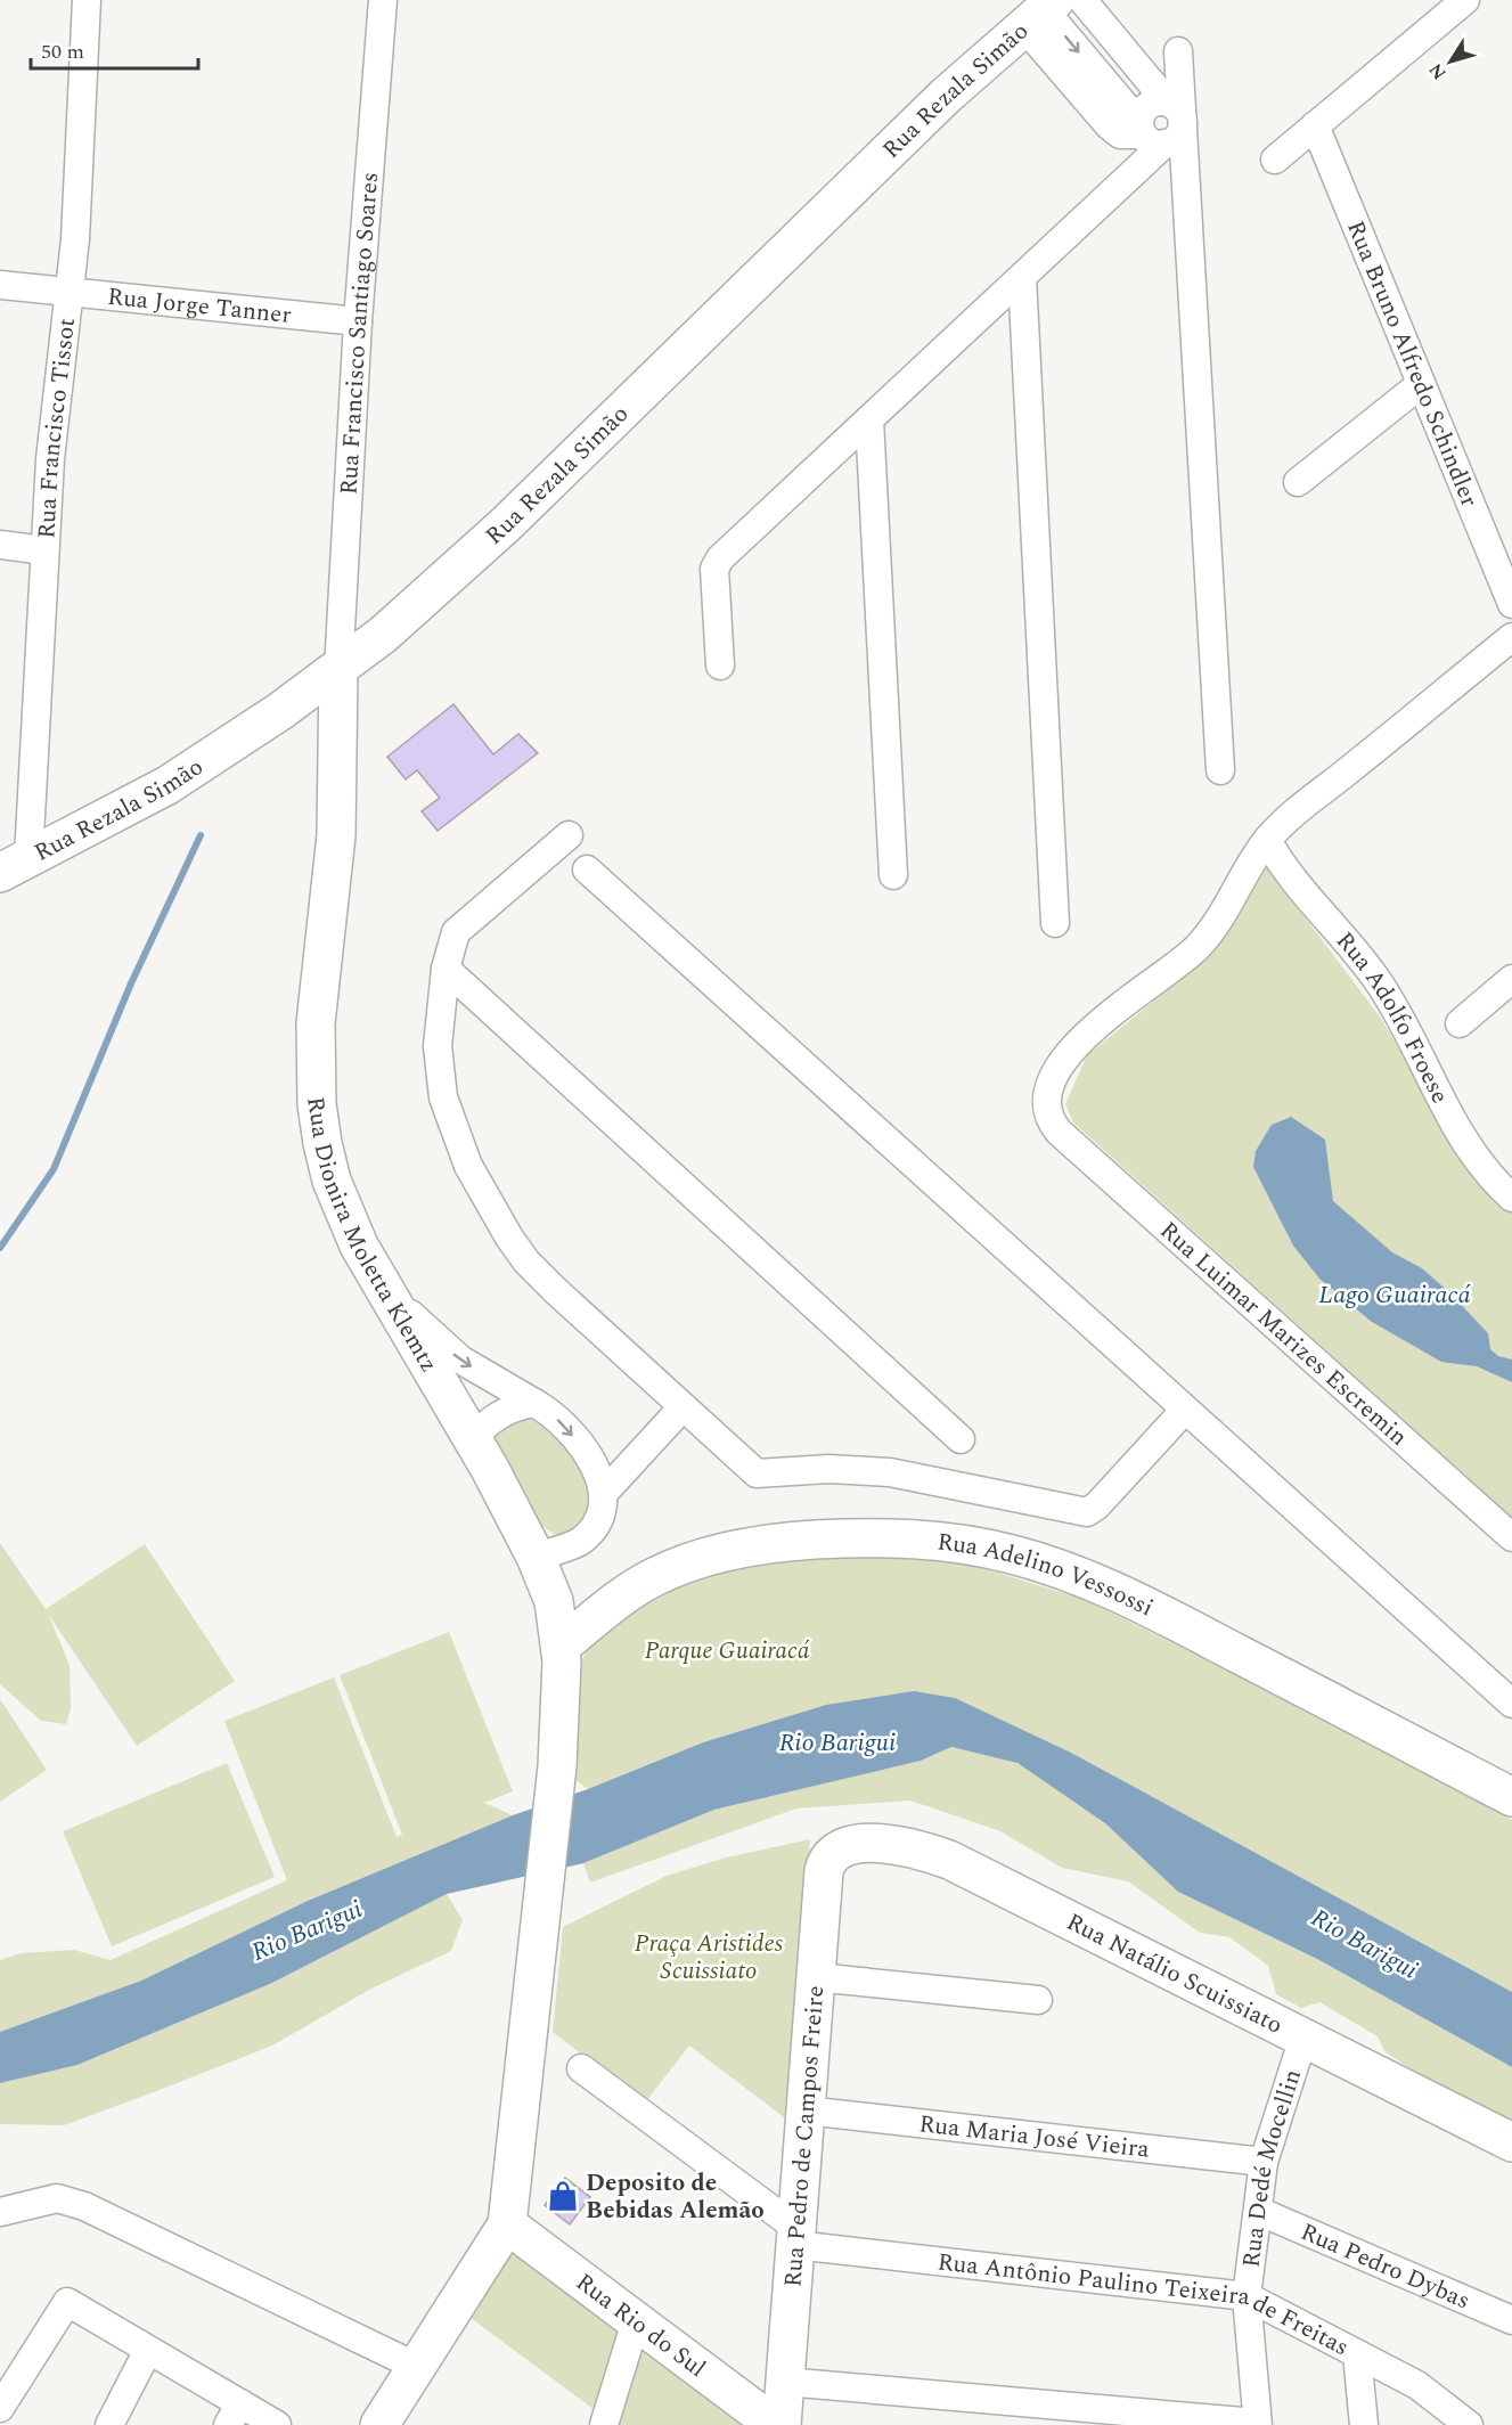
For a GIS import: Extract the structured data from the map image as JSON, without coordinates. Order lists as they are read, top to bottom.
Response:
{
  "streets": {
    "main road": [
      "Rua Rezala Simão",
      "Rua Dionira Moletta Klemtz",
      "Rua Adelino Vessossi",
      "Rua Natálio Scuissiato",
      "Rua Pedro de Campos Freire",
      "Rua Rio do Sul"
    ],
    "street": [
      "Rua Jorge Tanner",
      "Rua Francisco Santiago Soares",
      "Rua Bruno Alfredo Schindler",
      "Rua Francisco Tissot",
      "Rua Adolfo Froese",
      "Rua Luimar Marizes Escremin",
      "Rua Maria José Vieira",
      "Rua Dedé Mocellin",
      "Rua Pedro Dybas",
      "Rua Antônio Paulino Teixeira de Freitas"
    ]
  },
  "crossings": [
    ["Rua Rezala Simão", "Rua Francisco Santiago Soares"],
    ["Rua Rezala Simão", "Rua Francisco Tissot"],
    ["Rua Rezala Simão", "Rua Dionira Moletta Klemtz"],
    ["Rua Jorge Tanner", "Rua Francisco Santiago Soares"],
    ["Rua Jorge Tanner", "Rua Francisco Tissot"],
    ["Rua Francisco Santiago Soares", "Rua Dionira Moletta Klemtz"],
    ["Rua Adolfo Froese", "Rua Luimar Marizes Escremin"],
    ["Rua Dionira Moletta Klemtz", "Rua Adelino Vessossi"],
    ["Rua Dionira Moletta Klemtz", "Rua Rio do Sul"],
    ["Rua Natálio Scuissiato", "Rua Pedro de Campos Freire"],
    ["Rua Natálio Scuissiato", "Rua Dedé Mocellin"],
    ["Rua Maria José Vieira", "Rua Pedro de Campos Freire"],
    ["Rua Maria José Vieira", "Rua Dedé Mocellin"],
    ["Rua Pedro de Campos Freire", "Rua Antônio Paulino Teixeira de Freitas"],
    ["Rua Dedé Mocellin", "Rua Pedro Dybas"],
    ["Rua Dedé Mocellin", "Rua Antônio Paulino Teixeira de Freitas"]
  ],
  "water": ["Lago Guairacá", "Rio Barigui"],
  "parks": ["Parque Guairacá", "Praça Aristides Scuissiato"],
  "places": {
    "shop": ["Deposito de Bebidas Alemão"]
  },
  "scale_bar": "50 m",
  "north": "bottom left"
}
